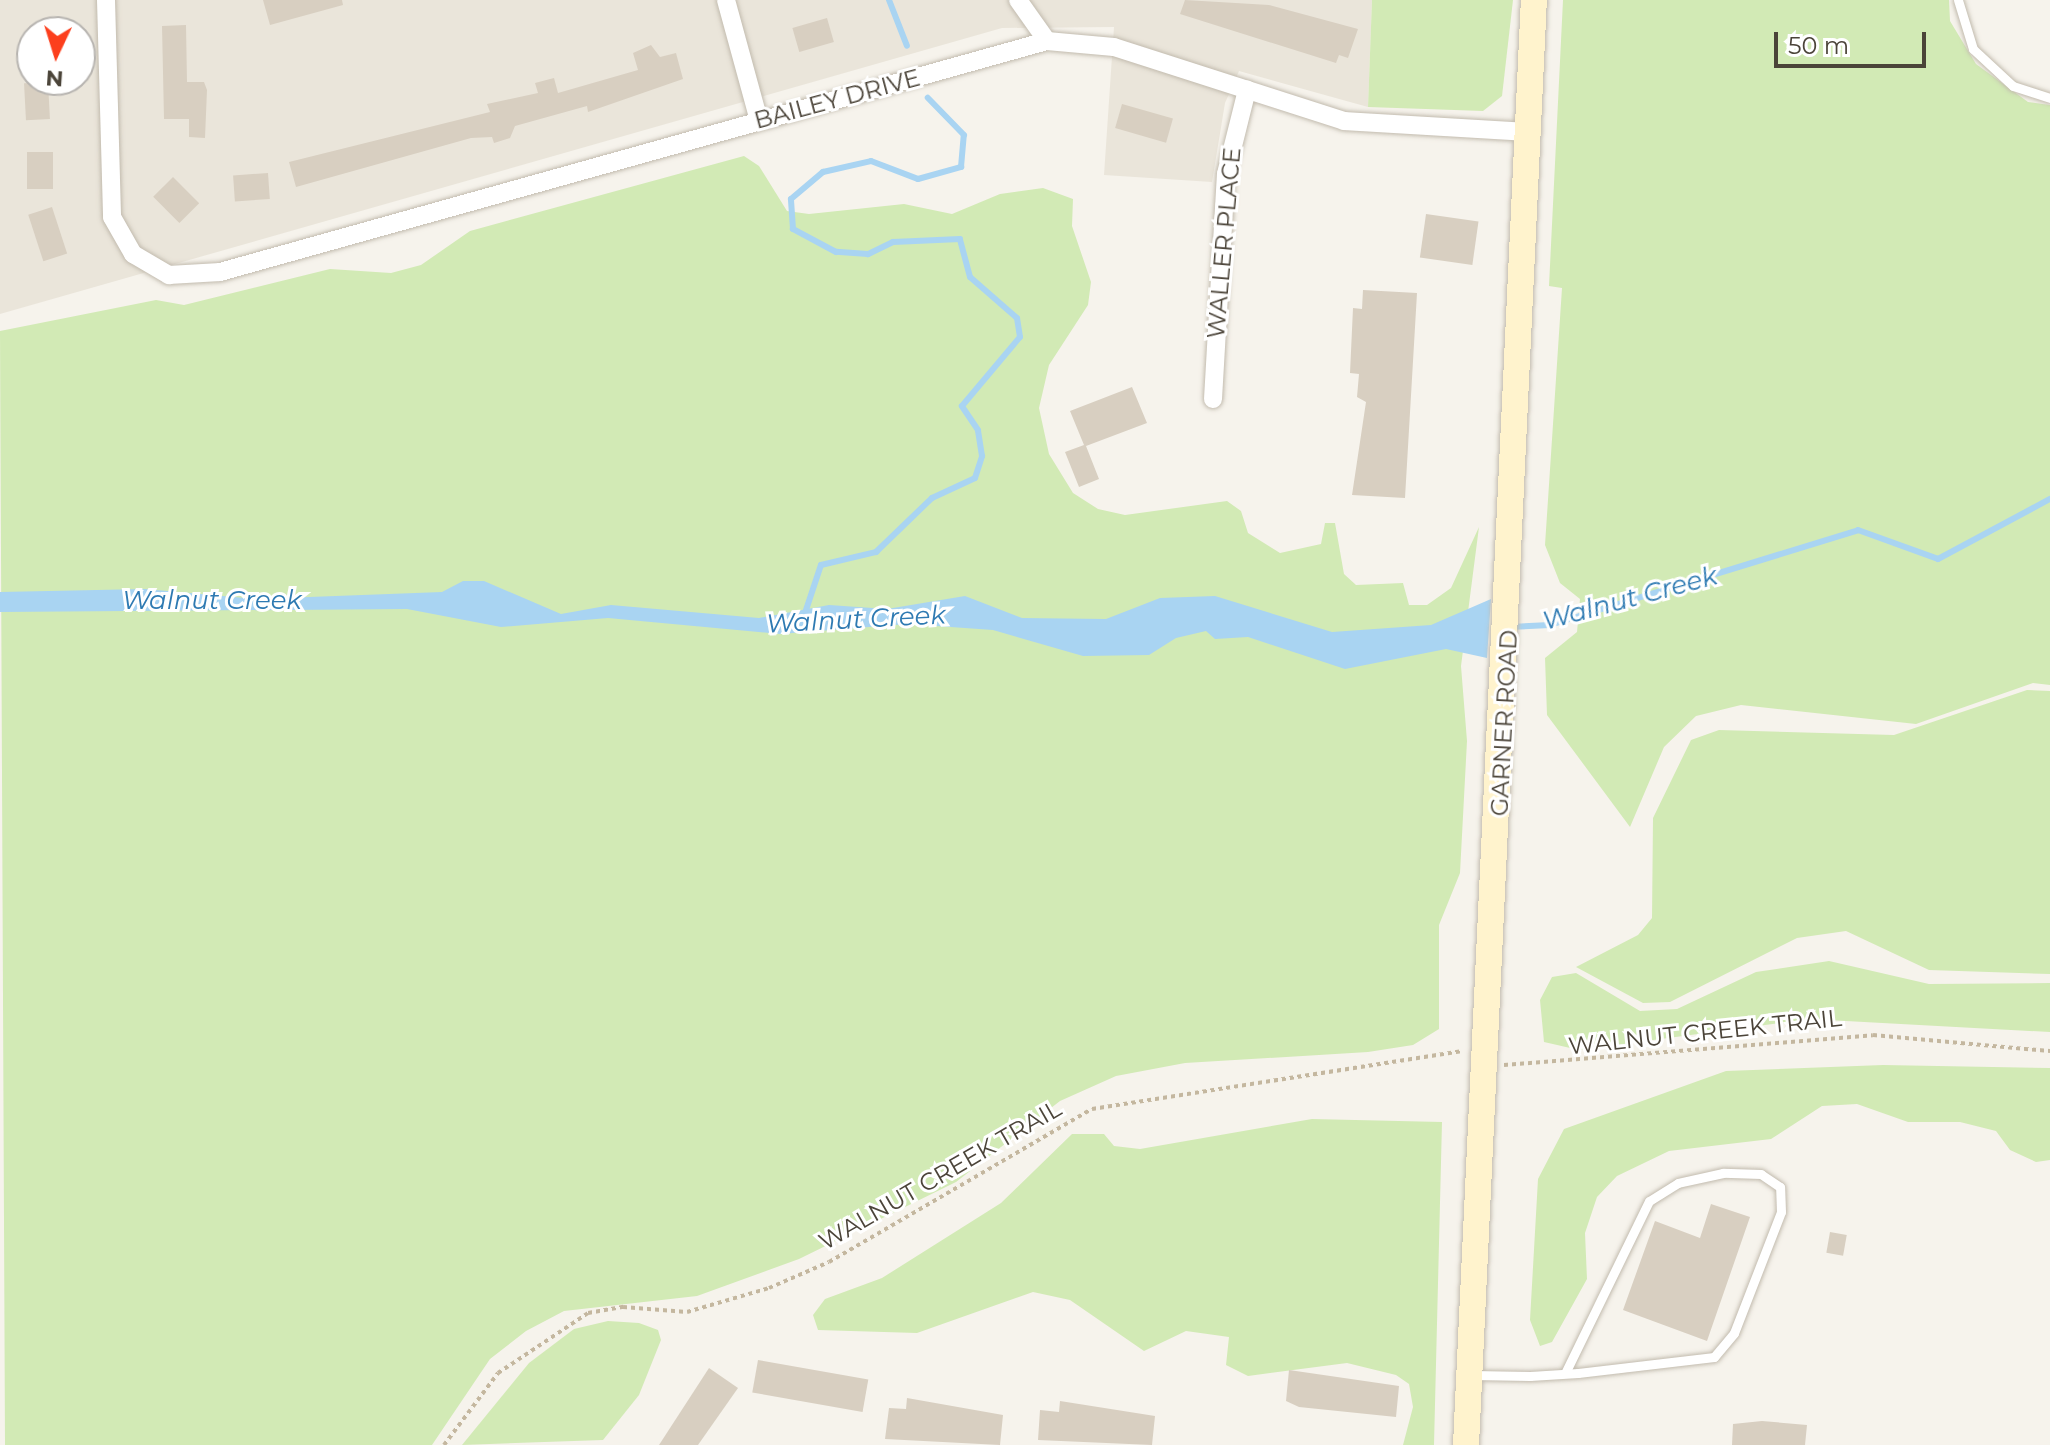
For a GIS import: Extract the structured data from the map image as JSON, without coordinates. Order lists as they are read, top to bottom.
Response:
{
  "streets": {
    "main road": ["GARNER ROAD"],
    "street": ["BAILEY DRIVE", "WALLER PLACE"],
    "path": ["WALNUT CREEK TRAIL"]
  },
  "crossings": [
    ["BAILEY DRIVE", "WALLER PLACE"],
    ["BAILEY DRIVE", "GARNER ROAD"]
  ],
  "water": ["Walnut Creek"],
  "scale_bar": "50 m",
  "north": "bottom"
}
